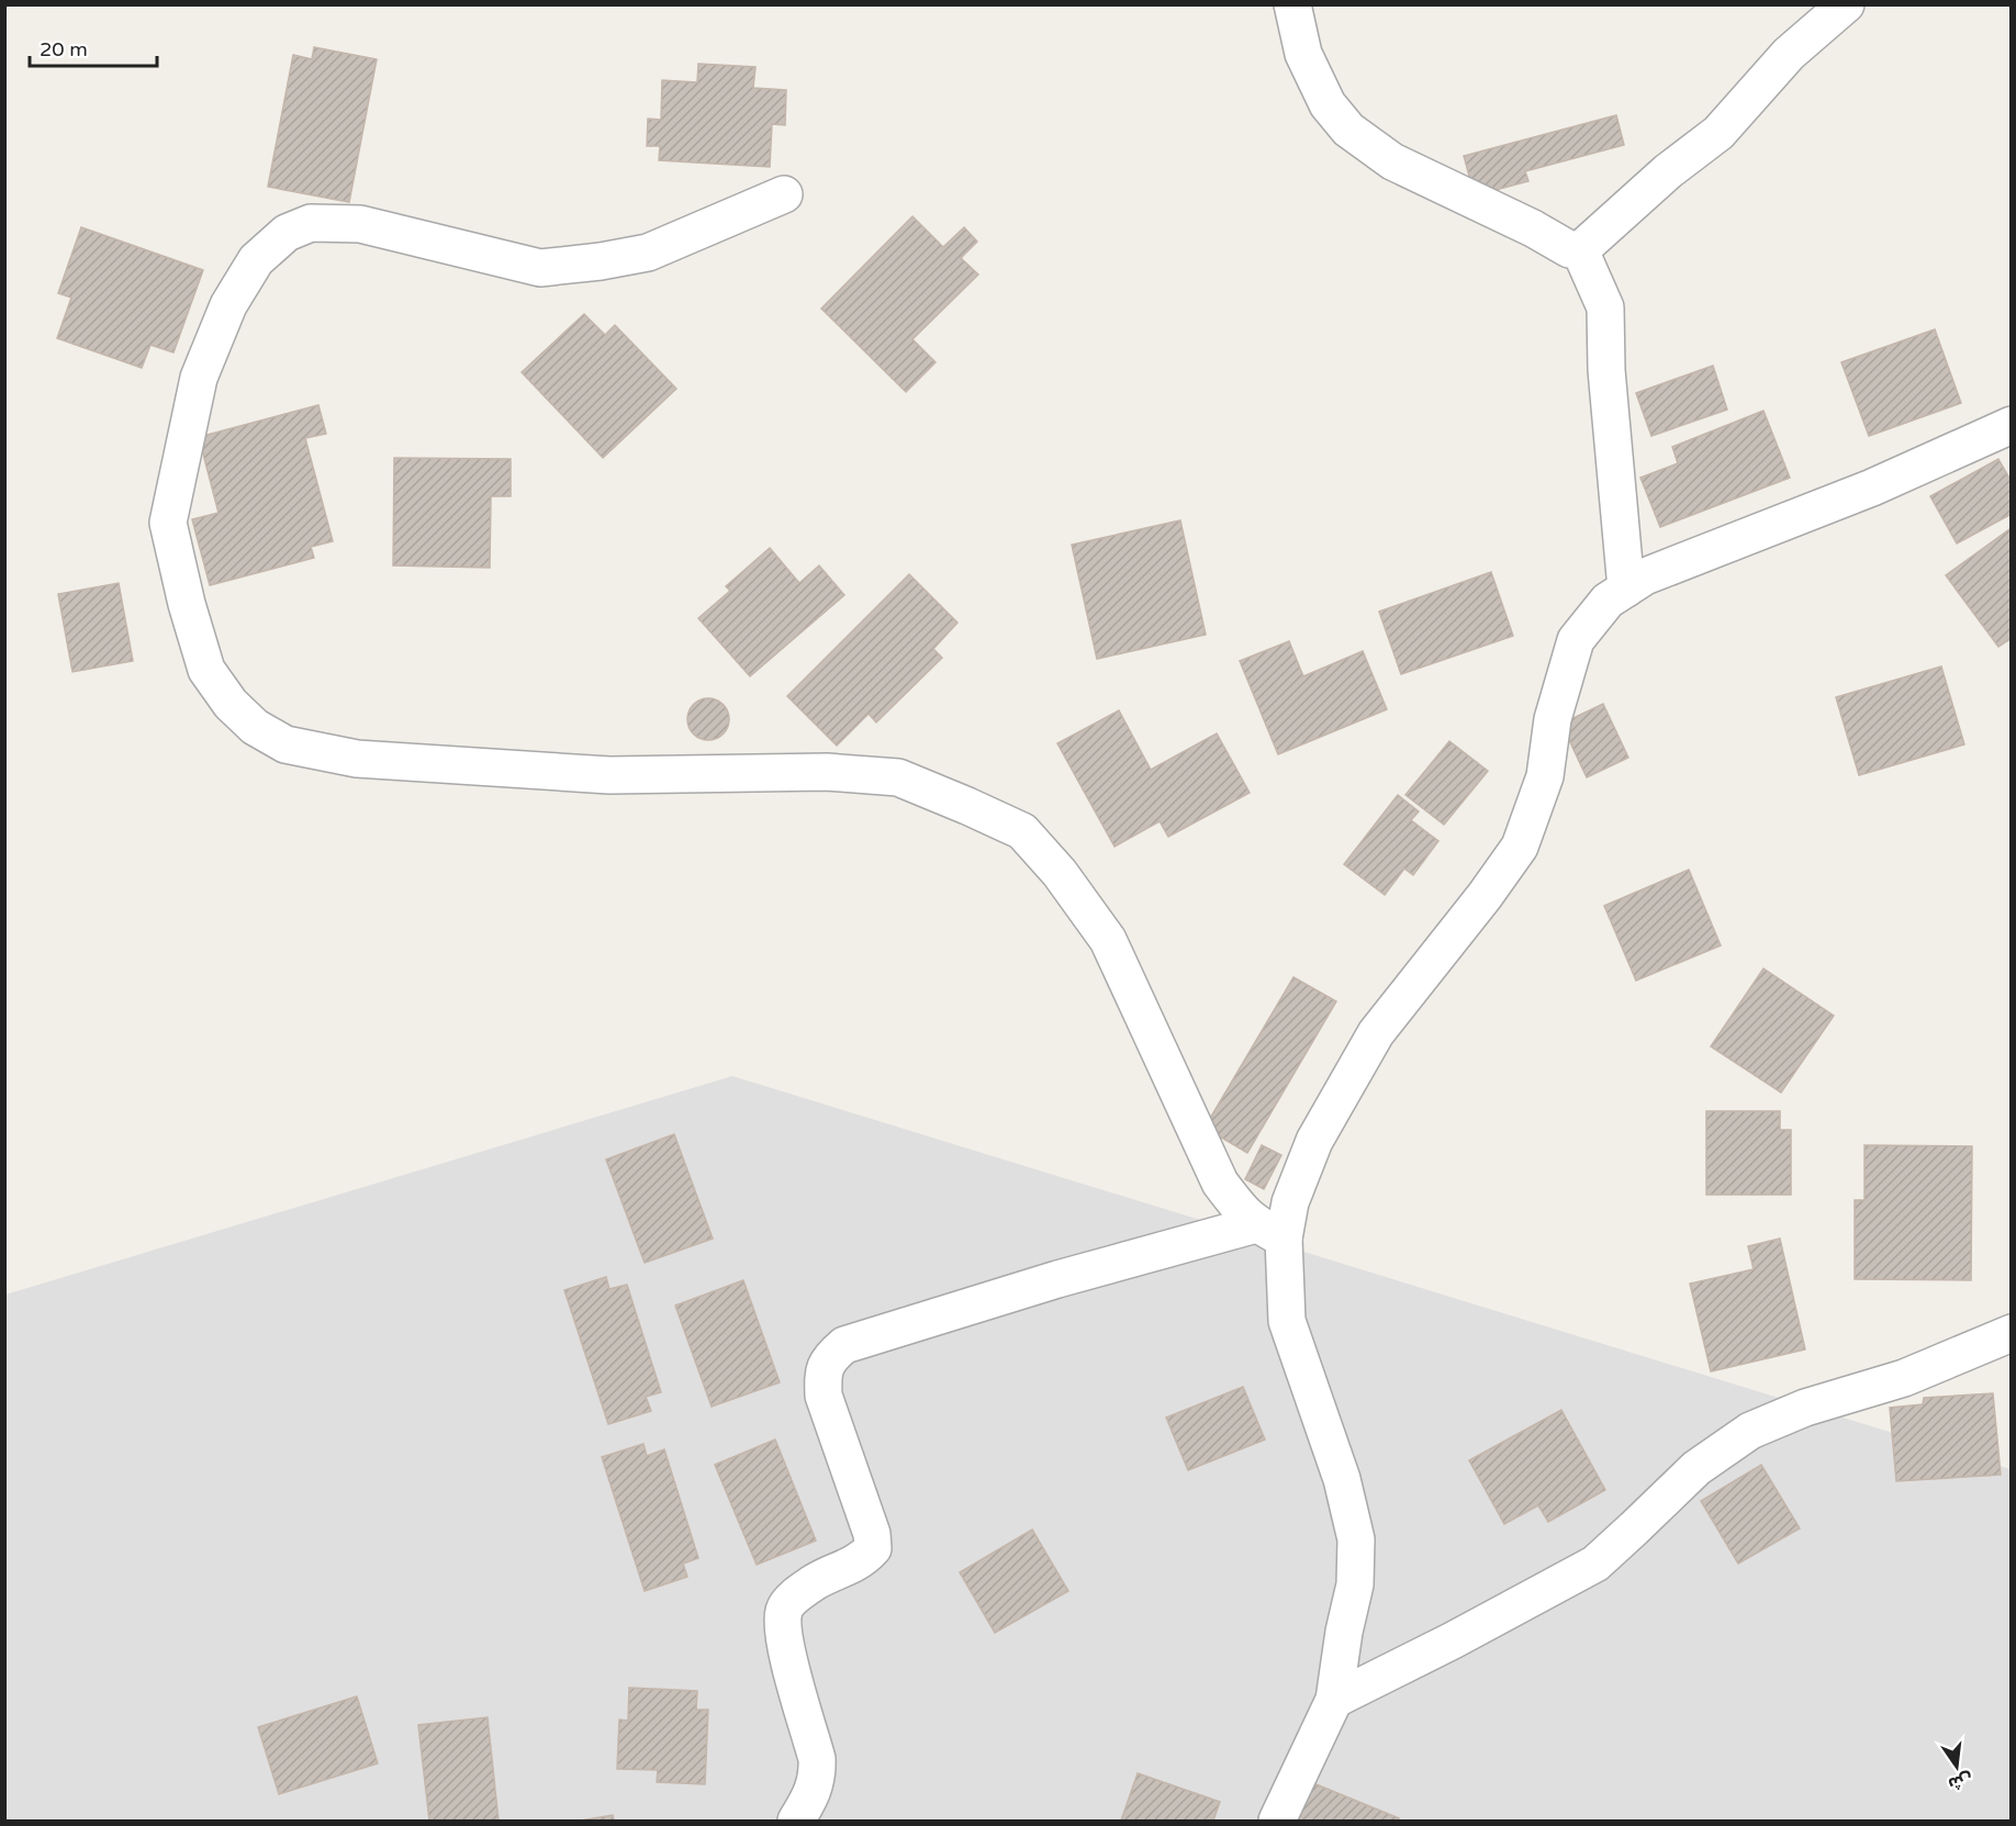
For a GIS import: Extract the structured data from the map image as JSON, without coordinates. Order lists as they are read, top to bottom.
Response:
{
  "scale_bar": "20 m",
  "north": "bottom"
}
